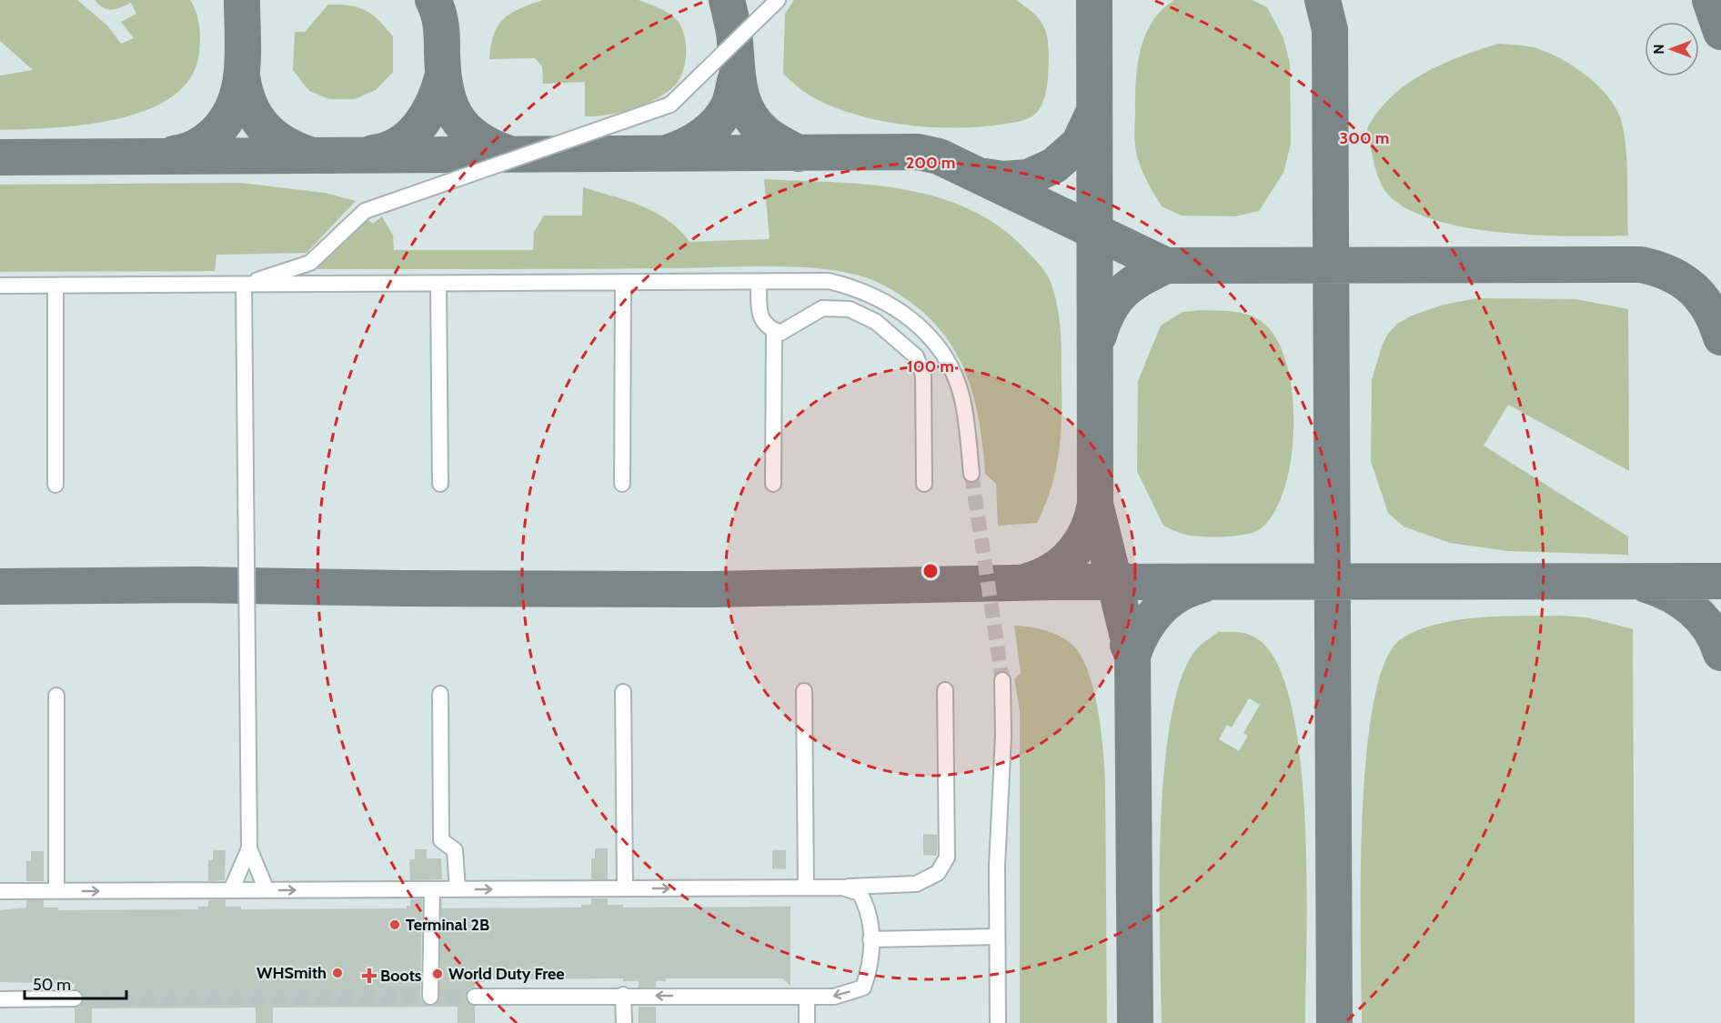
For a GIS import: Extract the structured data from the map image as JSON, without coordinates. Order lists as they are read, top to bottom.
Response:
{
  "places": {
    "other": ["Terminal 2B", "WHSmith", "World Duty Free"],
    "health": ["Boots"]
  },
  "scale_bar": "50 m",
  "north": "left",
  "rings": ["300 m", "200 m", "100 m"]
}
